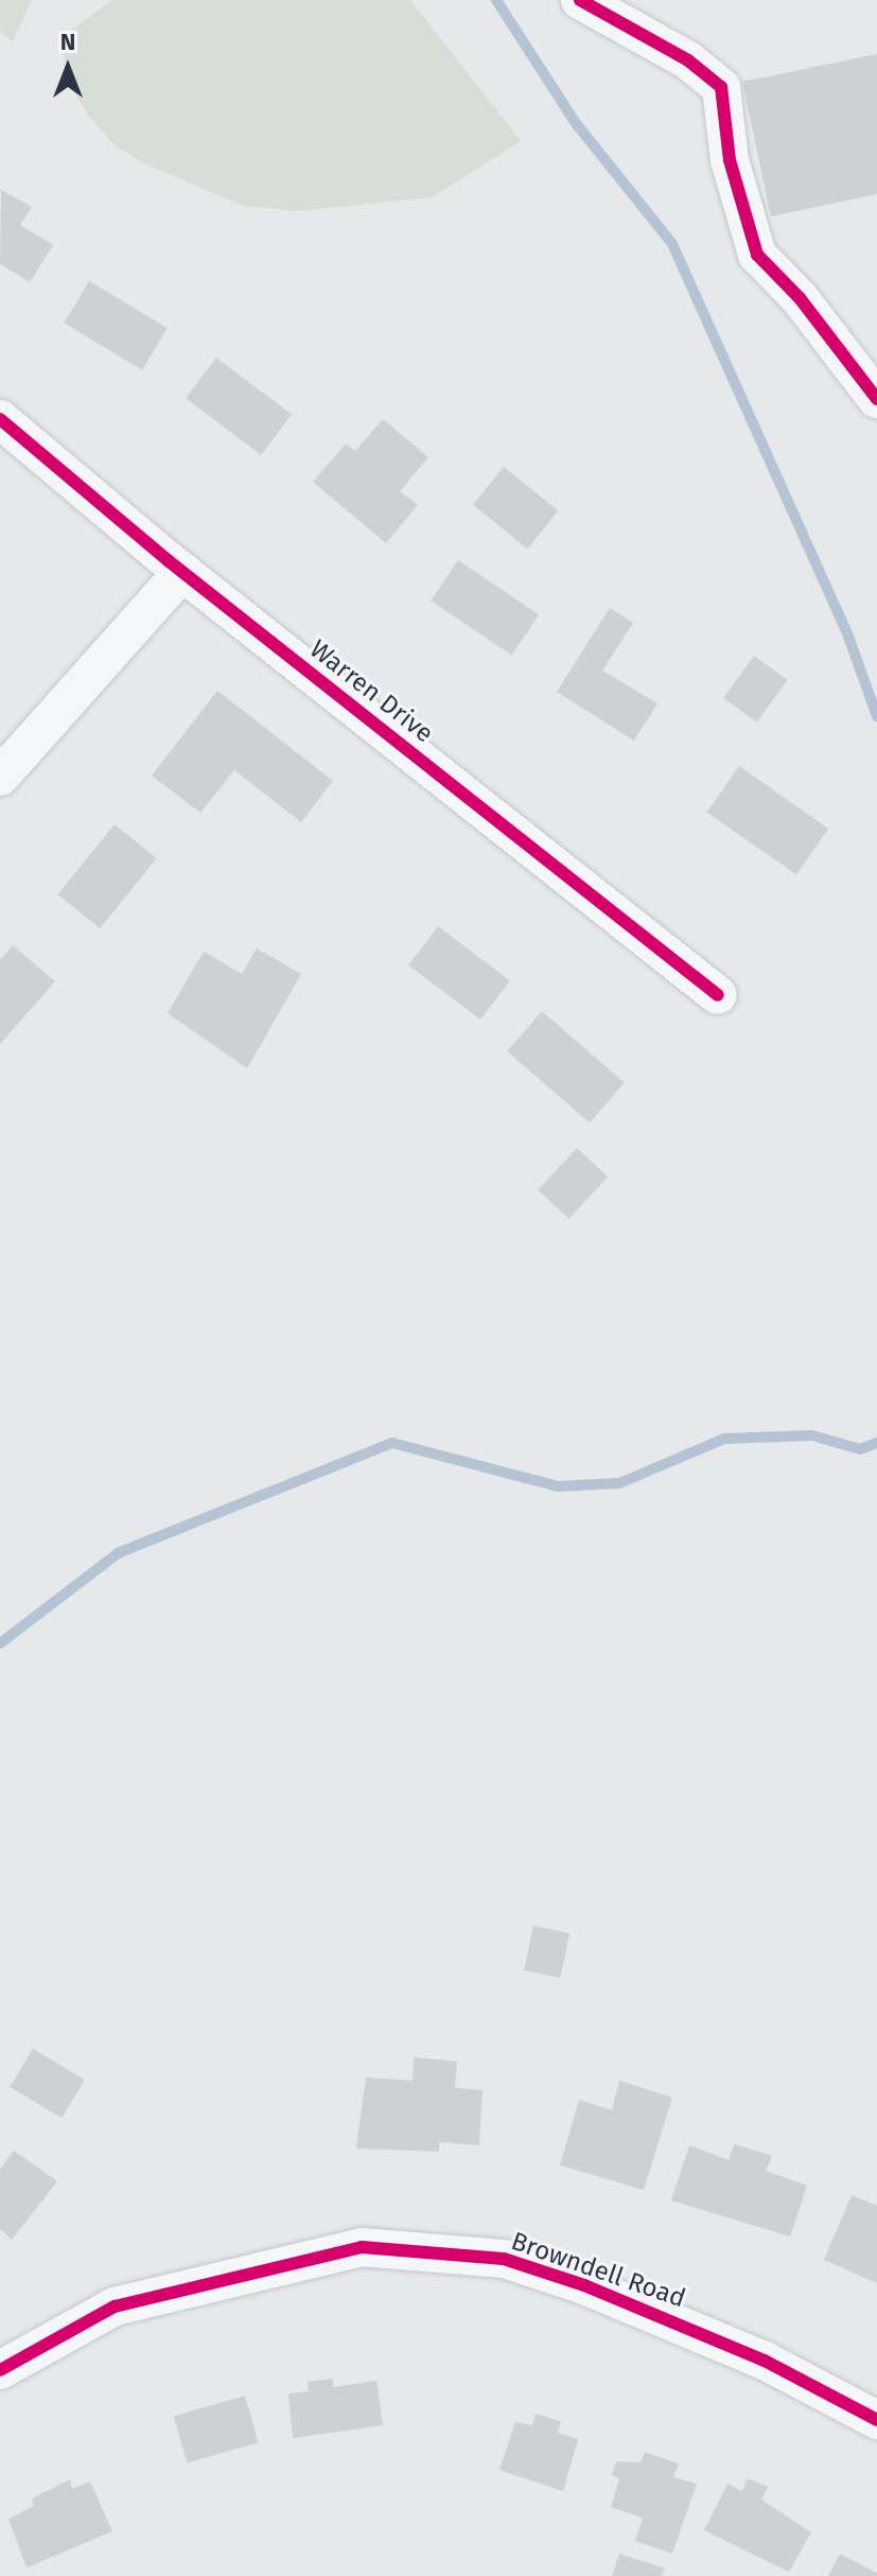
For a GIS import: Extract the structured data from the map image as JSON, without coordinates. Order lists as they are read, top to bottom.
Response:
{
  "streets": {
    "street": ["Warren Drive", "Browndell Road"]
  },
  "north": "top"
}
